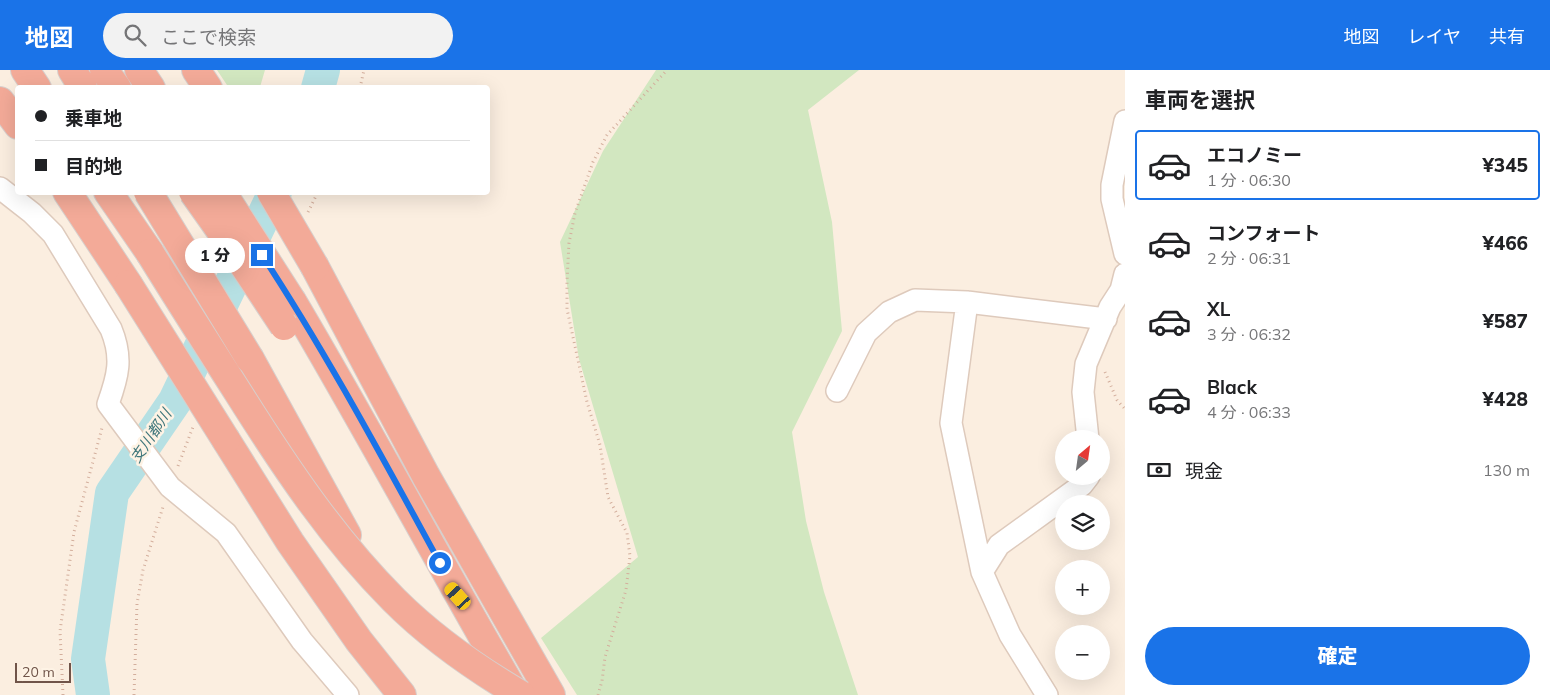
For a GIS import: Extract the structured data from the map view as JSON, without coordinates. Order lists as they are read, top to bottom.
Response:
{
  "water": ["支川都川"],
  "scale_bar": "20 m",
  "north": "top right",
  "page": {
    "header": "地図",
    "search": "ここで検索",
    "nav": ["地図", "レイヤ", "共有"],
    "heading": "車両を選択",
    "banner": ["乗車地", "目的地"],
    "list": [
      {
        "name": "エコノミー",
        "note": "1 分 · 06:30",
        "value": "¥345"
      },
      {
        "name": "コンフォート",
        "note": "2 分 · 06:31",
        "value": "¥466"
      },
      {
        "name": "XL",
        "note": "3 分 · 06:32",
        "value": "¥587"
      },
      {
        "name": "Black",
        "note": "4 分 · 06:33",
        "value": "¥428"
      }
    ],
    "bubble": "1 分",
    "map_buttons": ["+", "−"],
    "pay": ["現金", "130 m"],
    "buttons": "確定",
    "scale": "20 m"
  }
}
